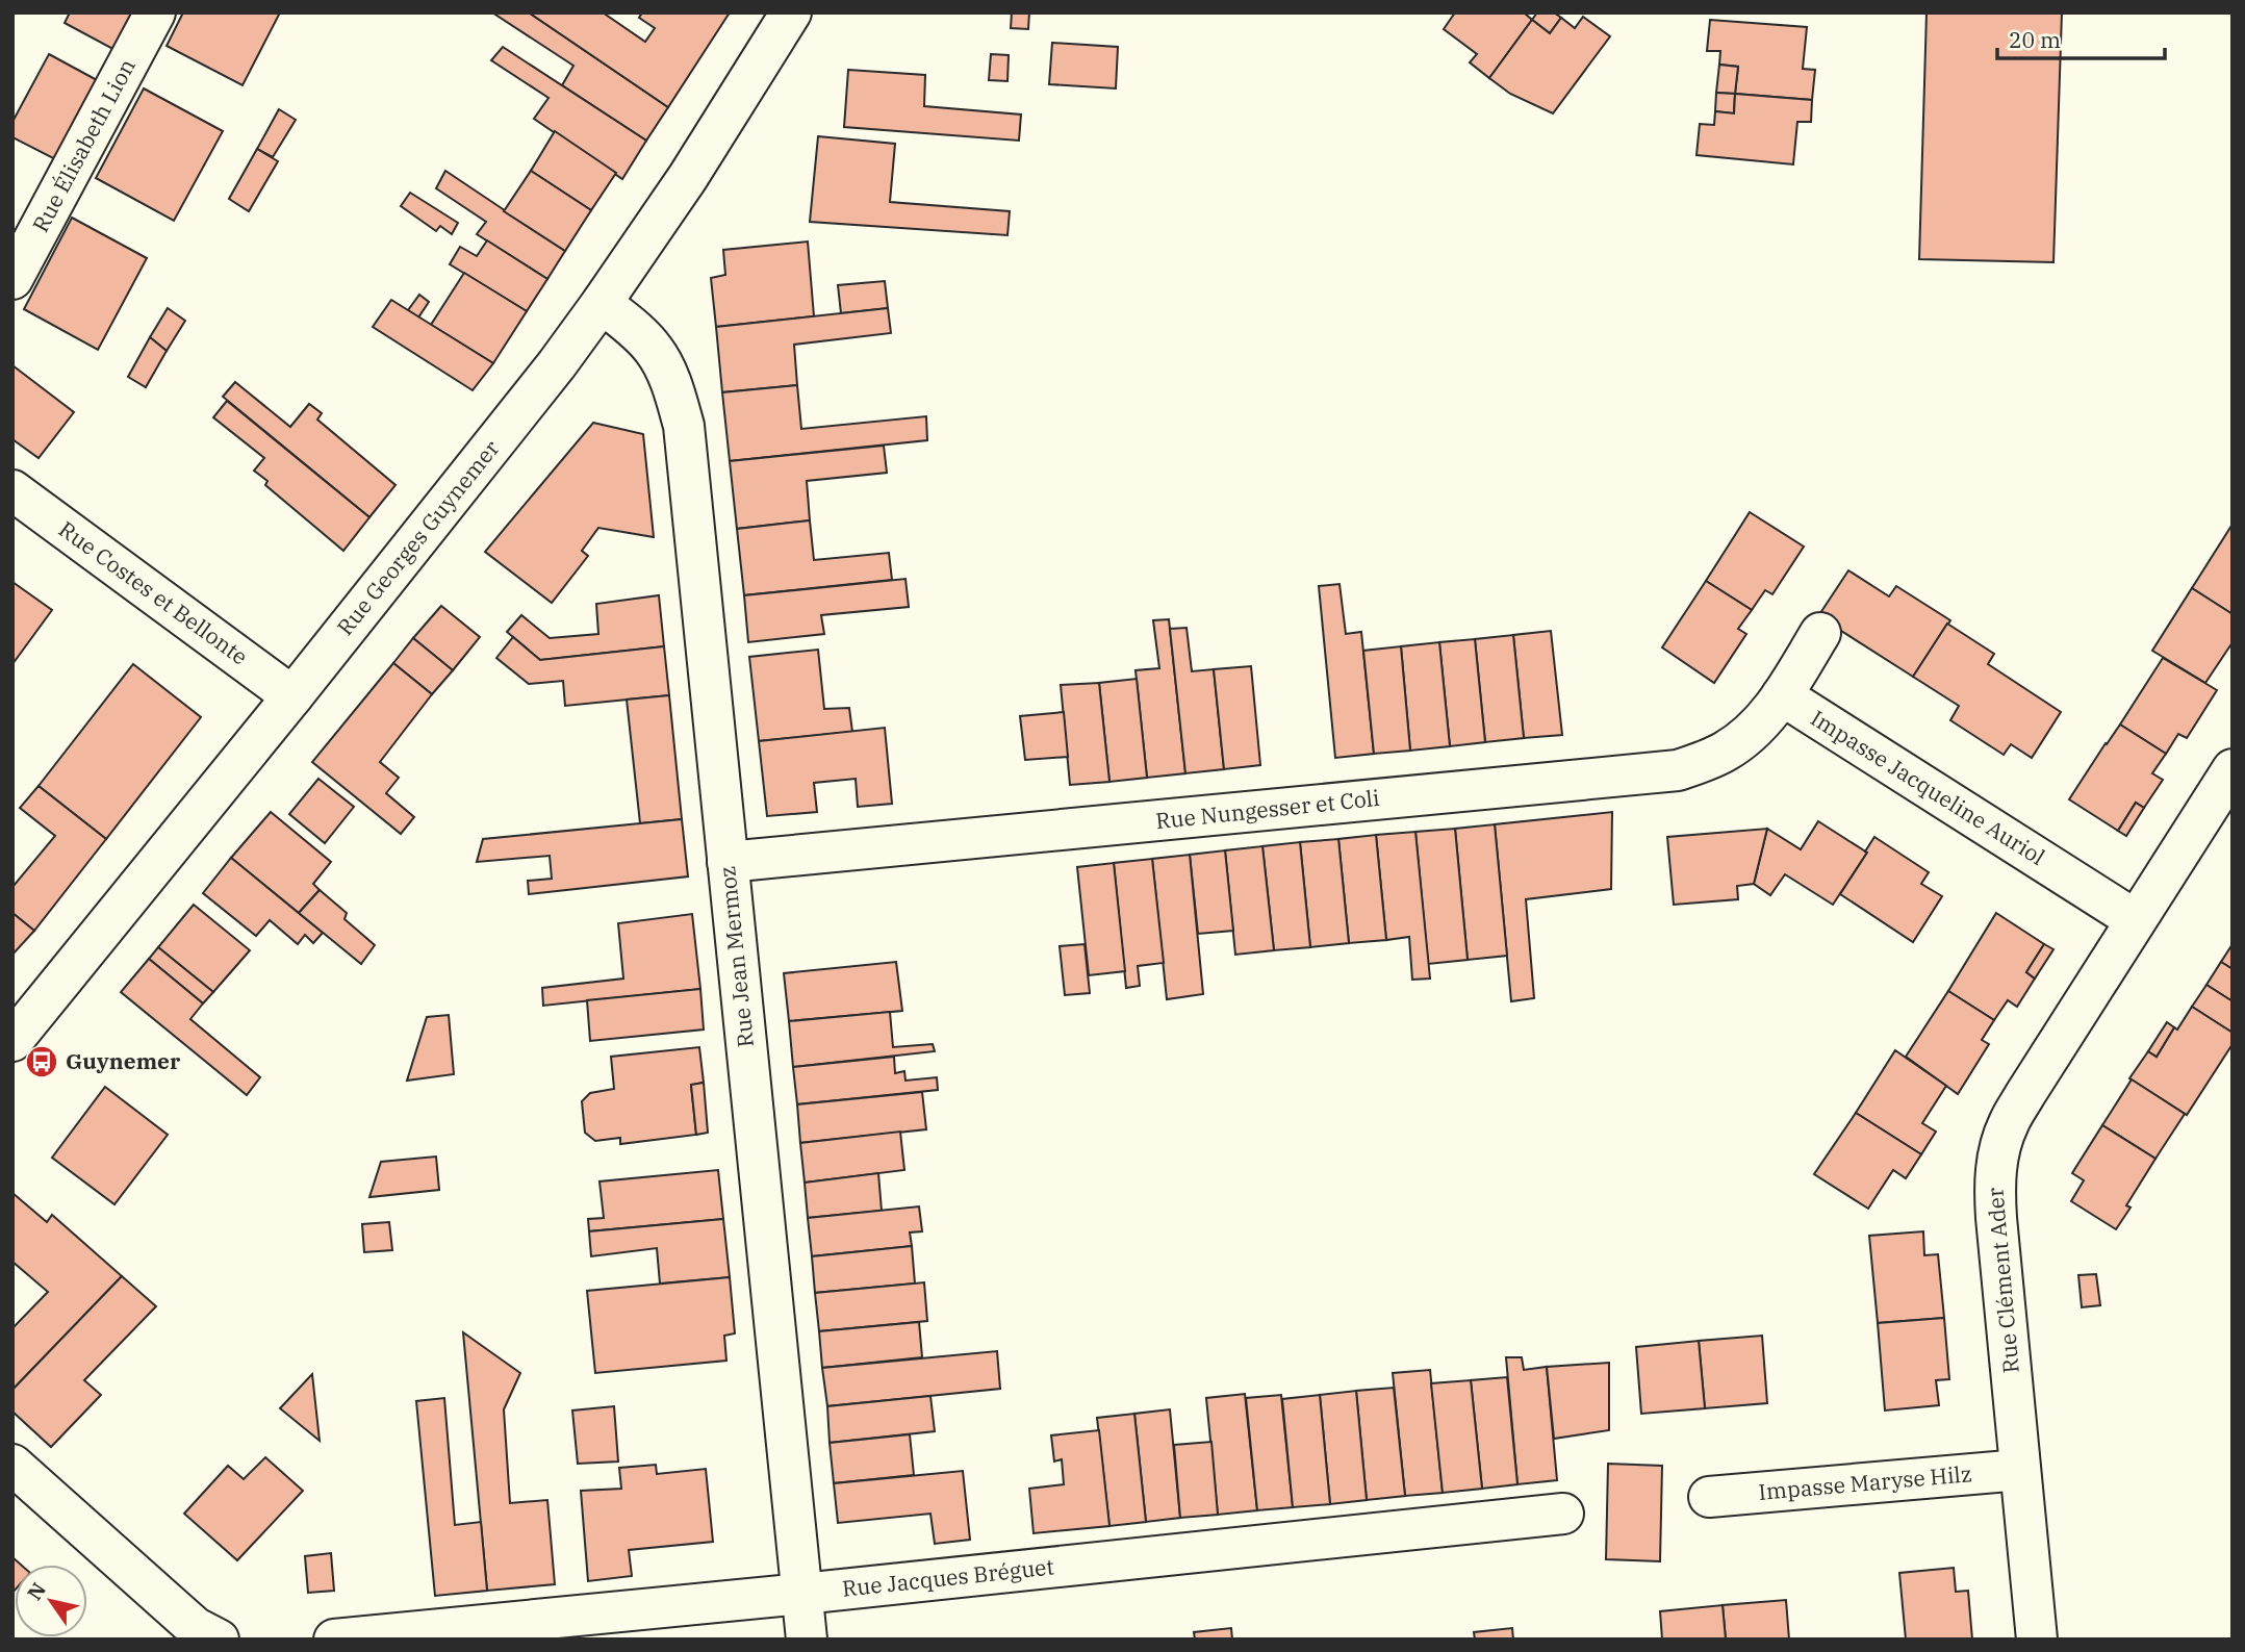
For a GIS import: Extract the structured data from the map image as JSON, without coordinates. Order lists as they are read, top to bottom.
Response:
{
  "streets": {
    "street": [
      "Rue Élisabeth Lion",
      "Rue Georges Guynemer",
      "Rue Costes et Bellonte",
      "Impasse Jacqueline Auriol",
      "Rue Nungesser et Coli",
      "Rue Jean Mermoz",
      "Rue Clément Ader",
      "Impasse Maryse Hilz",
      "Rue Jacques Bréguet"
    ]
  },
  "crossings": [
    ["Rue Georges Guynemer", "Rue Costes et Bellonte"],
    ["Rue Georges Guynemer", "Rue Jean Mermoz"],
    ["Impasse Jacqueline Auriol", "Rue Nungesser et Coli"],
    ["Impasse Jacqueline Auriol", "Rue Clément Ader"],
    ["Rue Nungesser et Coli", "Rue Jean Mermoz"],
    ["Rue Jean Mermoz", "Rue Jacques Bréguet"],
    ["Rue Clément Ader", "Impasse Maryse Hilz"]
  ],
  "places": {
    "bus stop": ["Guynemer"]
  },
  "scale_bar": "20 m",
  "north": "top left"
}
